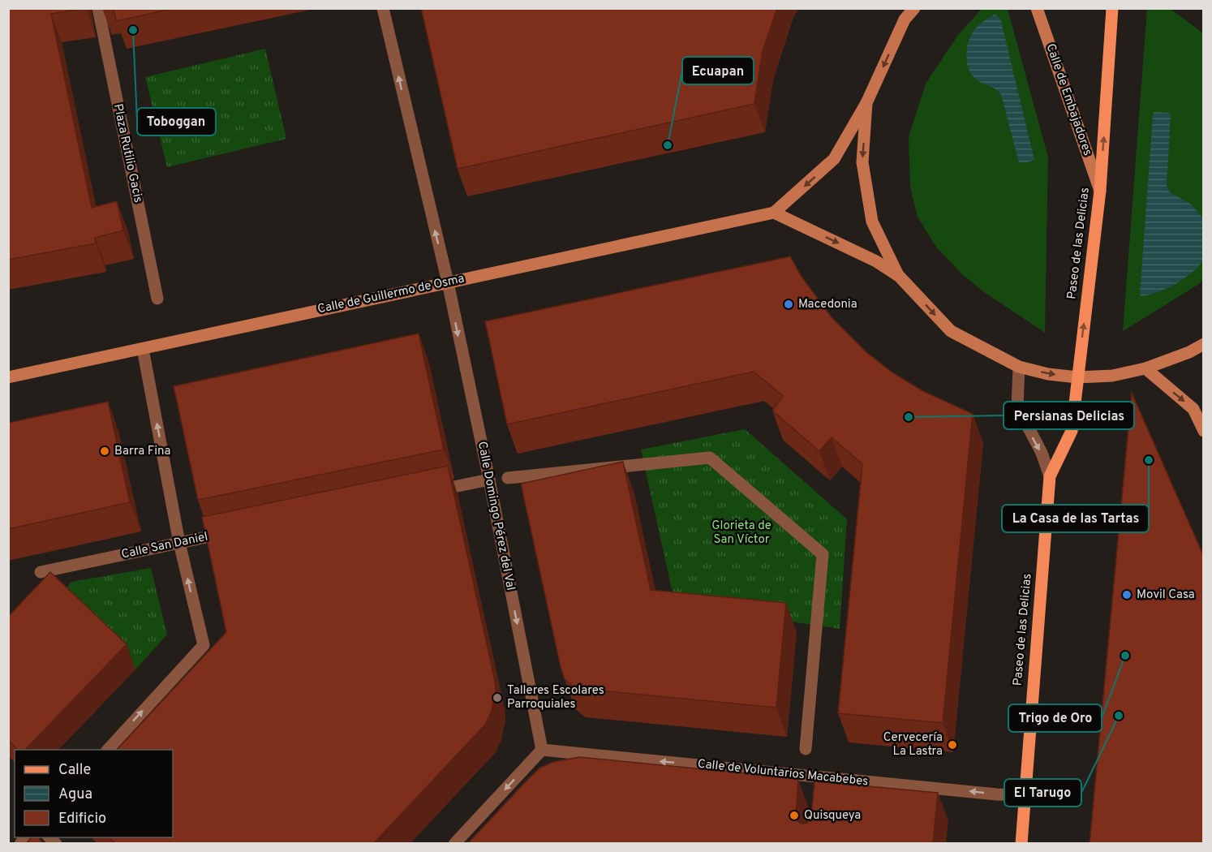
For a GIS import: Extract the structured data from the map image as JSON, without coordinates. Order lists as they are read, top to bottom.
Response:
{
  "streets": {
    "main road": ["Paseo de las Delicias"],
    "street": [
      "Calle de Embajadores",
      "Plaza Rutilio Gacis",
      "Calle de Guillermo de Osma",
      "Calle Domingo Pérez del Val",
      "Calle San Daniel",
      "Calle de Voluntarios Macabebes"
    ]
  },
  "crossings": [
    ["Calle de Embajadores", "Paseo de las Delicias"],
    ["Paseo de las Delicias", "Calle de Voluntarios Macabebes"],
    ["Calle de Guillermo de Osma", "Calle Domingo Pérez del Val"],
    ["Calle Domingo Pérez del Val", "Calle de Voluntarios Macabebes"]
  ],
  "one_way": ["Calle Domingo Pérez del Val", "Calle de Voluntarios Macabebes"],
  "parks": ["Glorieta de San Víctor"],
  "places": [
    "Toboggan",
    "Ecuapan",
    "Macedonia",
    "Persianas Delicias",
    "Barra Fina",
    "La Casa de las Tartas",
    "Movil Casa",
    "Trigo de Oro",
    "Talleres Escolares Parroquiales",
    "El Tarugo",
    "Cervecería La Lastra",
    "Quisqueya"
  ],
  "legend": ["Calle", "Agua", "Edificio"]
}
